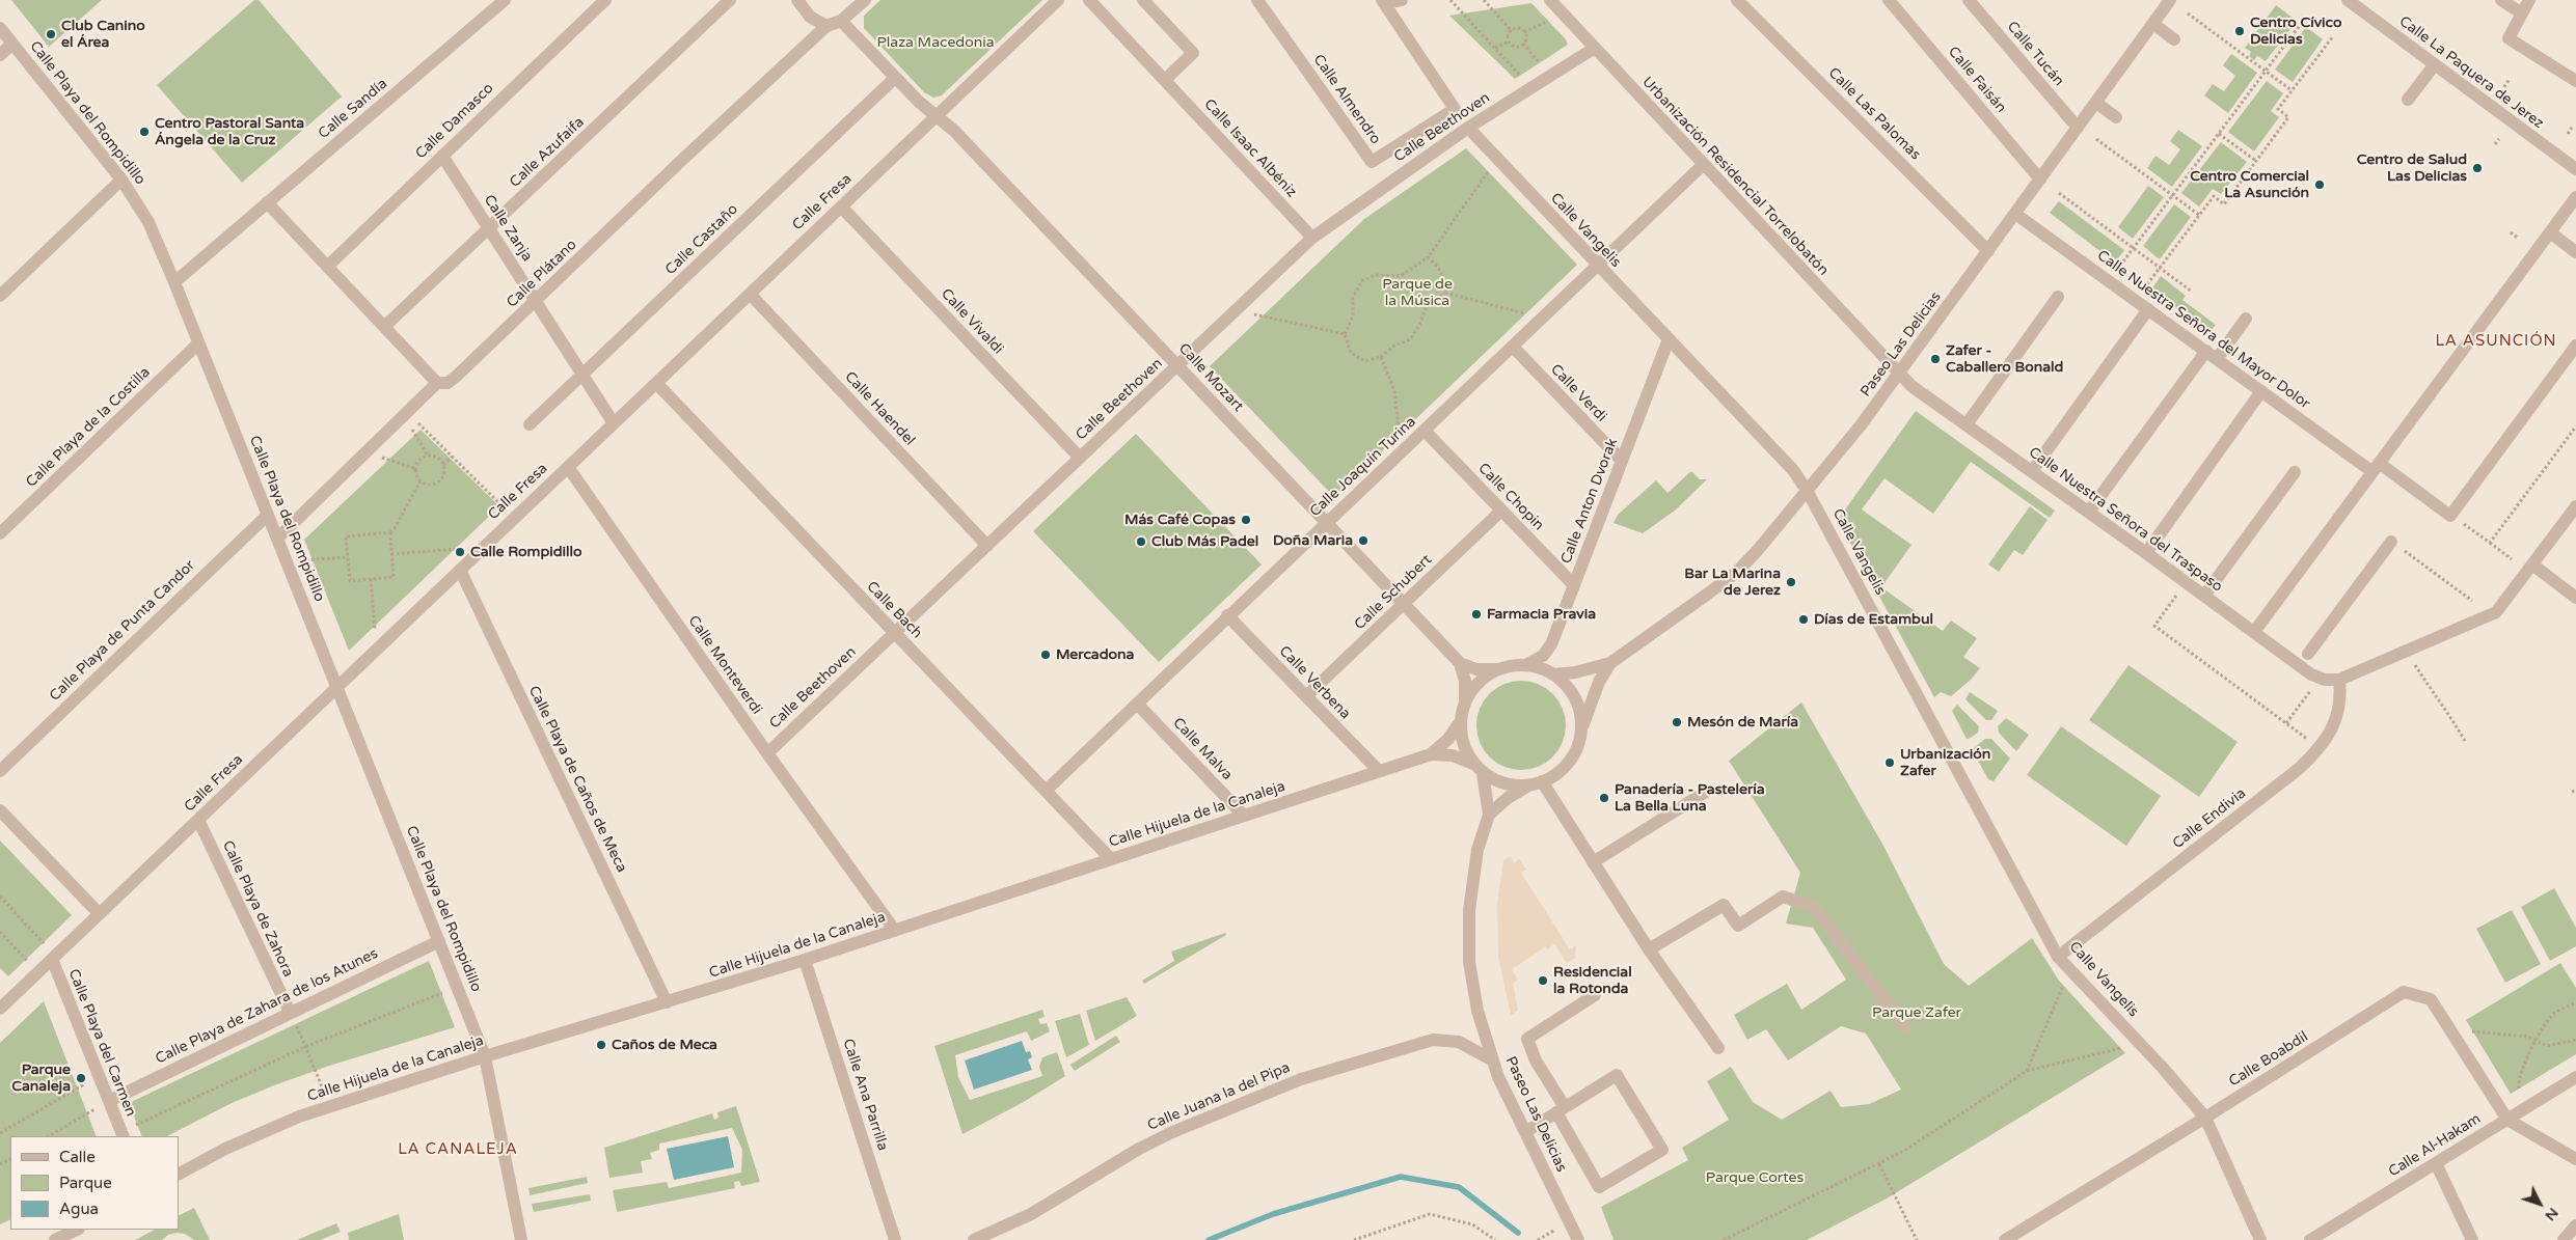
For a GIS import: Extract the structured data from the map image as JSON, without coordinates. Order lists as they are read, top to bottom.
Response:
{
  "streets": {
    "street": [
      "Calle Tucán",
      "Calle La Paquera de Jerez",
      "Calle Faisán",
      "Calle Almendro",
      "Calle Sandía",
      "Calle Playa del Rompidillo",
      "Calle Las Palomas",
      "Calle Damasco",
      "Calle Beethoven",
      "Calle Isaac Albéniz",
      "Calle Azufaifa",
      "Urbanización Residencial Torrelobatón",
      "Calle Fresa",
      "Calle Zanja",
      "Calle Vangelis",
      "Calle Castaño",
      "Calle Plátano",
      "Calle Vivaldi",
      "Calle Nuestra Señora del Mayor Dolor",
      "Paseo Las Delicias",
      "Calle Mozart",
      "Calle Verdi",
      "Calle Haendel",
      "Calle Playa de la Costilla",
      "Calle Joaquín Turina",
      "Calle Chopin",
      "Calle Anton Dvorak",
      "Calle Nuestra Señora del Traspaso",
      "Calle Schubert",
      "Calle Bach",
      "Calle Playa de Punta Candor",
      "Calle Monteverdi",
      "Calle Verbena",
      "Calle Malva",
      "Calle Playa de Caños de Meca",
      "Calle Hijuela de la Canaleja",
      "Calle Endivia",
      "Calle Playa de Zahora",
      "Calle Playa de Zahara de los Atunes",
      "Calle Playa del Carmen",
      "Calle Boabdil",
      "Calle Ana Parrilla",
      "Calle Juana la del Pipa",
      "Calle Al-Hakam"
    ]
  },
  "crossings": [
    ["Calle Tucán", "Paseo Las Delicias"],
    ["Calle Faisán", "Paseo Las Delicias"],
    ["Calle Sandía", "Calle Playa del Rompidillo"],
    ["Calle Playa del Rompidillo", "Calle Fresa"],
    ["Calle Playa del Rompidillo", "Calle Plátano"],
    ["Calle Playa del Rompidillo", "Calle Playa de la Costilla"],
    ["Calle Playa del Rompidillo", "Calle Playa de Punta Candor"],
    ["Calle Playa del Rompidillo", "Calle Hijuela de la Canaleja"],
    ["Calle Playa del Rompidillo", "Calle Playa de Zahara de los Atunes"],
    ["Calle Las Palomas", "Paseo Las Delicias"],
    ["Calle Damasco", "Calle Zanja"],
    ["Calle Beethoven", "Calle Isaac Albéniz"],
    ["Calle Beethoven", "Urbanización Residencial Torrelobatón"],
    ["Calle Beethoven", "Calle Vangelis"],
    ["Calle Beethoven", "Calle Vivaldi"],
    ["Calle Beethoven", "Calle Mozart"],
    ["Calle Beethoven", "Calle Haendel"],
    ["Calle Beethoven", "Calle Bach"],
    ["Calle Beethoven", "Calle Monteverdi"],
    ["Calle Azufaifa", "Calle Zanja"],
    ["Urbanización Residencial Torrelobatón", "Paseo Las Delicias"],
    ["Urbanización Residencial Torrelobatón", "Calle Joaquín Turina"],
    ["Urbanización Residencial Torrelobatón", "Calle Nuestra Señora del Traspaso"],
    ["Calle Fresa", "Calle Zanja"],
    ["Calle Fresa", "Calle Vivaldi"],
    ["Calle Fresa", "Calle Mozart"],
    ["Calle Fresa", "Calle Haendel"],
    ["Calle Fresa", "Calle Bach"],
    ["Calle Fresa", "Calle Monteverdi"],
    ["Calle Fresa", "Calle Playa de Caños de Meca"],
    ["Calle Fresa", "Calle Playa de Zahora"],
    ["Calle Fresa", "Calle Playa del Carmen"],
    ["Calle Zanja", "Calle Castaño"],
    ["Calle Zanja", "Calle Plátano"],
    ["Calle Vangelis", "Paseo Las Delicias"],
    ["Calle Vangelis", "Calle Joaquín Turina"],
    ["Calle Vangelis", "Calle Anton Dvorak"],
    ["Calle Vangelis", "Calle Endivia"],
    ["Calle Vangelis", "Calle Boabdil"],
    ["Calle Nuestra Señora del Mayor Dolor", "Paseo Las Delicias"],
    ["Paseo Las Delicias", "Calle Anton Dvorak"],
    ["Paseo Las Delicias", "Calle Nuestra Señora del Traspaso"],
    ["Paseo Las Delicias", "Calle Hijuela de la Canaleja"],
    ["Paseo Las Delicias", "Calle Juana la del Pipa"],
    ["Calle Mozart", "Calle Joaquín Turina"],
    ["Calle Mozart", "Calle Schubert"],
    ["Calle Verdi", "Calle Joaquín Turina"],
    ["Calle Verdi", "Calle Anton Dvorak"],
    ["Calle Joaquín Turina", "Calle Chopin"],
    ["Calle Joaquín Turina", "Calle Bach"],
    ["Calle Joaquín Turina", "Calle Verbena"],
    ["Calle Joaquín Turina", "Calle Malva"],
    ["Calle Chopin", "Calle Anton Dvorak"],
    ["Calle Chopin", "Calle Schubert"],
    ["Calle Anton Dvorak", "Calle Hijuela de la Canaleja"],
    ["Calle Nuestra Señora del Traspaso", "Calle Endivia"],
    ["Calle Schubert", "Calle Verbena"],
    ["Calle Bach", "Calle Hijuela de la Canaleja"],
    ["Calle Monteverdi", "Calle Hijuela de la Canaleja"],
    ["Calle Verbena", "Calle Hijuela de la Canaleja"],
    ["Calle Malva", "Calle Hijuela de la Canaleja"],
    ["Calle Playa de Caños de Meca", "Calle Hijuela de la Canaleja"],
    ["Calle Hijuela de la Canaleja", "Calle Ana Parrilla"],
    ["Calle Playa de Zahora", "Calle Playa de Zahara de los Atunes"],
    ["Calle Playa de Zahara de los Atunes", "Calle Playa del Carmen"],
    ["Calle Boabdil", "Calle Al-Hakam"]
  ],
  "districts": ["LA ASUNCIÓN", "LA CANALEJA"],
  "parks": [
    "Plaza Macedonia",
    "Parque de la Música",
    "Parque Zafer",
    "Parque Cortes"
  ],
  "places": [
    "Centro Cívico Delicias",
    "Club Canino el Área",
    "Centro Pastoral Santa Ángela de la Cruz",
    "Centro de Salud Las Delicias",
    "Centro Comercial La Asunción",
    "Zafer - Caballero Bonald",
    "Más Café Copas",
    "Doña Maria",
    "Club Más Padel",
    "Calle Rompidillo",
    "Bar La Marina de Jerez",
    "Farmacia Pravia",
    "Días de Estambul",
    "Mercadona",
    "Mesón de María",
    "Urbanización Zafer",
    "Panadería - Pastelería La Bella Luna",
    "Residencial la Rotonda",
    "Caños de Meca",
    "Parque Canaleja"
  ],
  "legend": ["Calle", "Parque", "Agua"],
  "north": "bottom right"
}
